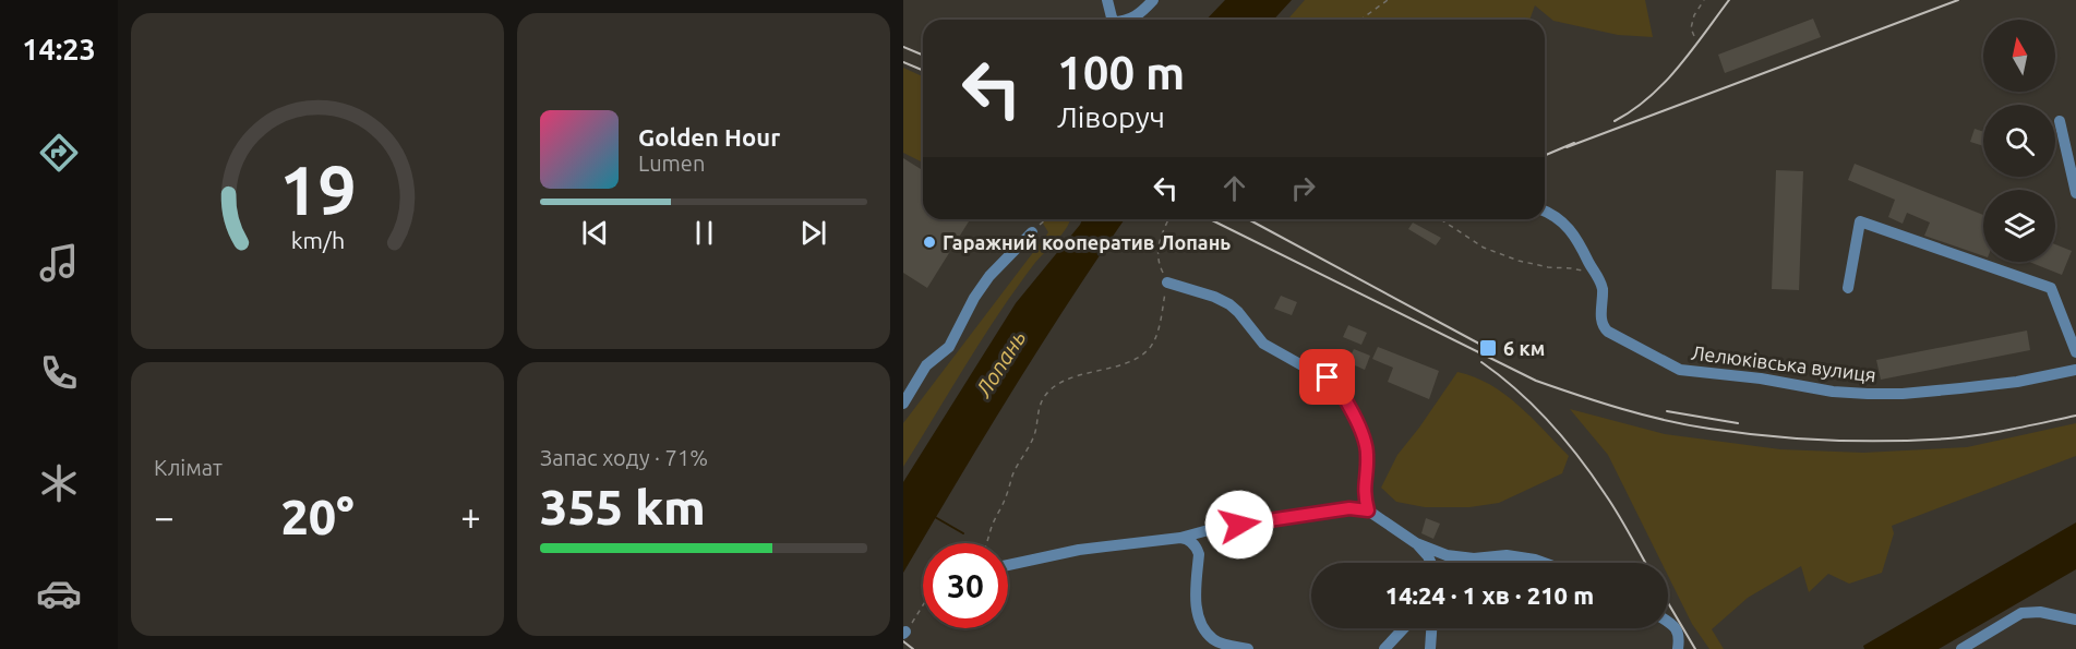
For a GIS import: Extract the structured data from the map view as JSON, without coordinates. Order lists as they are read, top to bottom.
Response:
{
  "streets": {
    "street": ["Лелюківська вулиця"]
  },
  "water": ["Лопань"],
  "places": {
    "other": ["Гаражний кооператив Лопань"],
    "transit": ["6 км"]
  },
  "north": "top",
  "page": {
    "tabs": "14:23",
    "turn": ["100 m", "Ліворуч"],
    "song": ["Golden Hour", "Lumen"],
    "tile": [
      "Клімат",
      ["Запас ходу · 71%", "355 km"]
    ],
    "heat": ["−", "20°", "+"],
    "limit": "30",
    "trip": "14:24 · 1 хв · 210 m",
    "gauge": ["19", "km/h"]
  }
}
